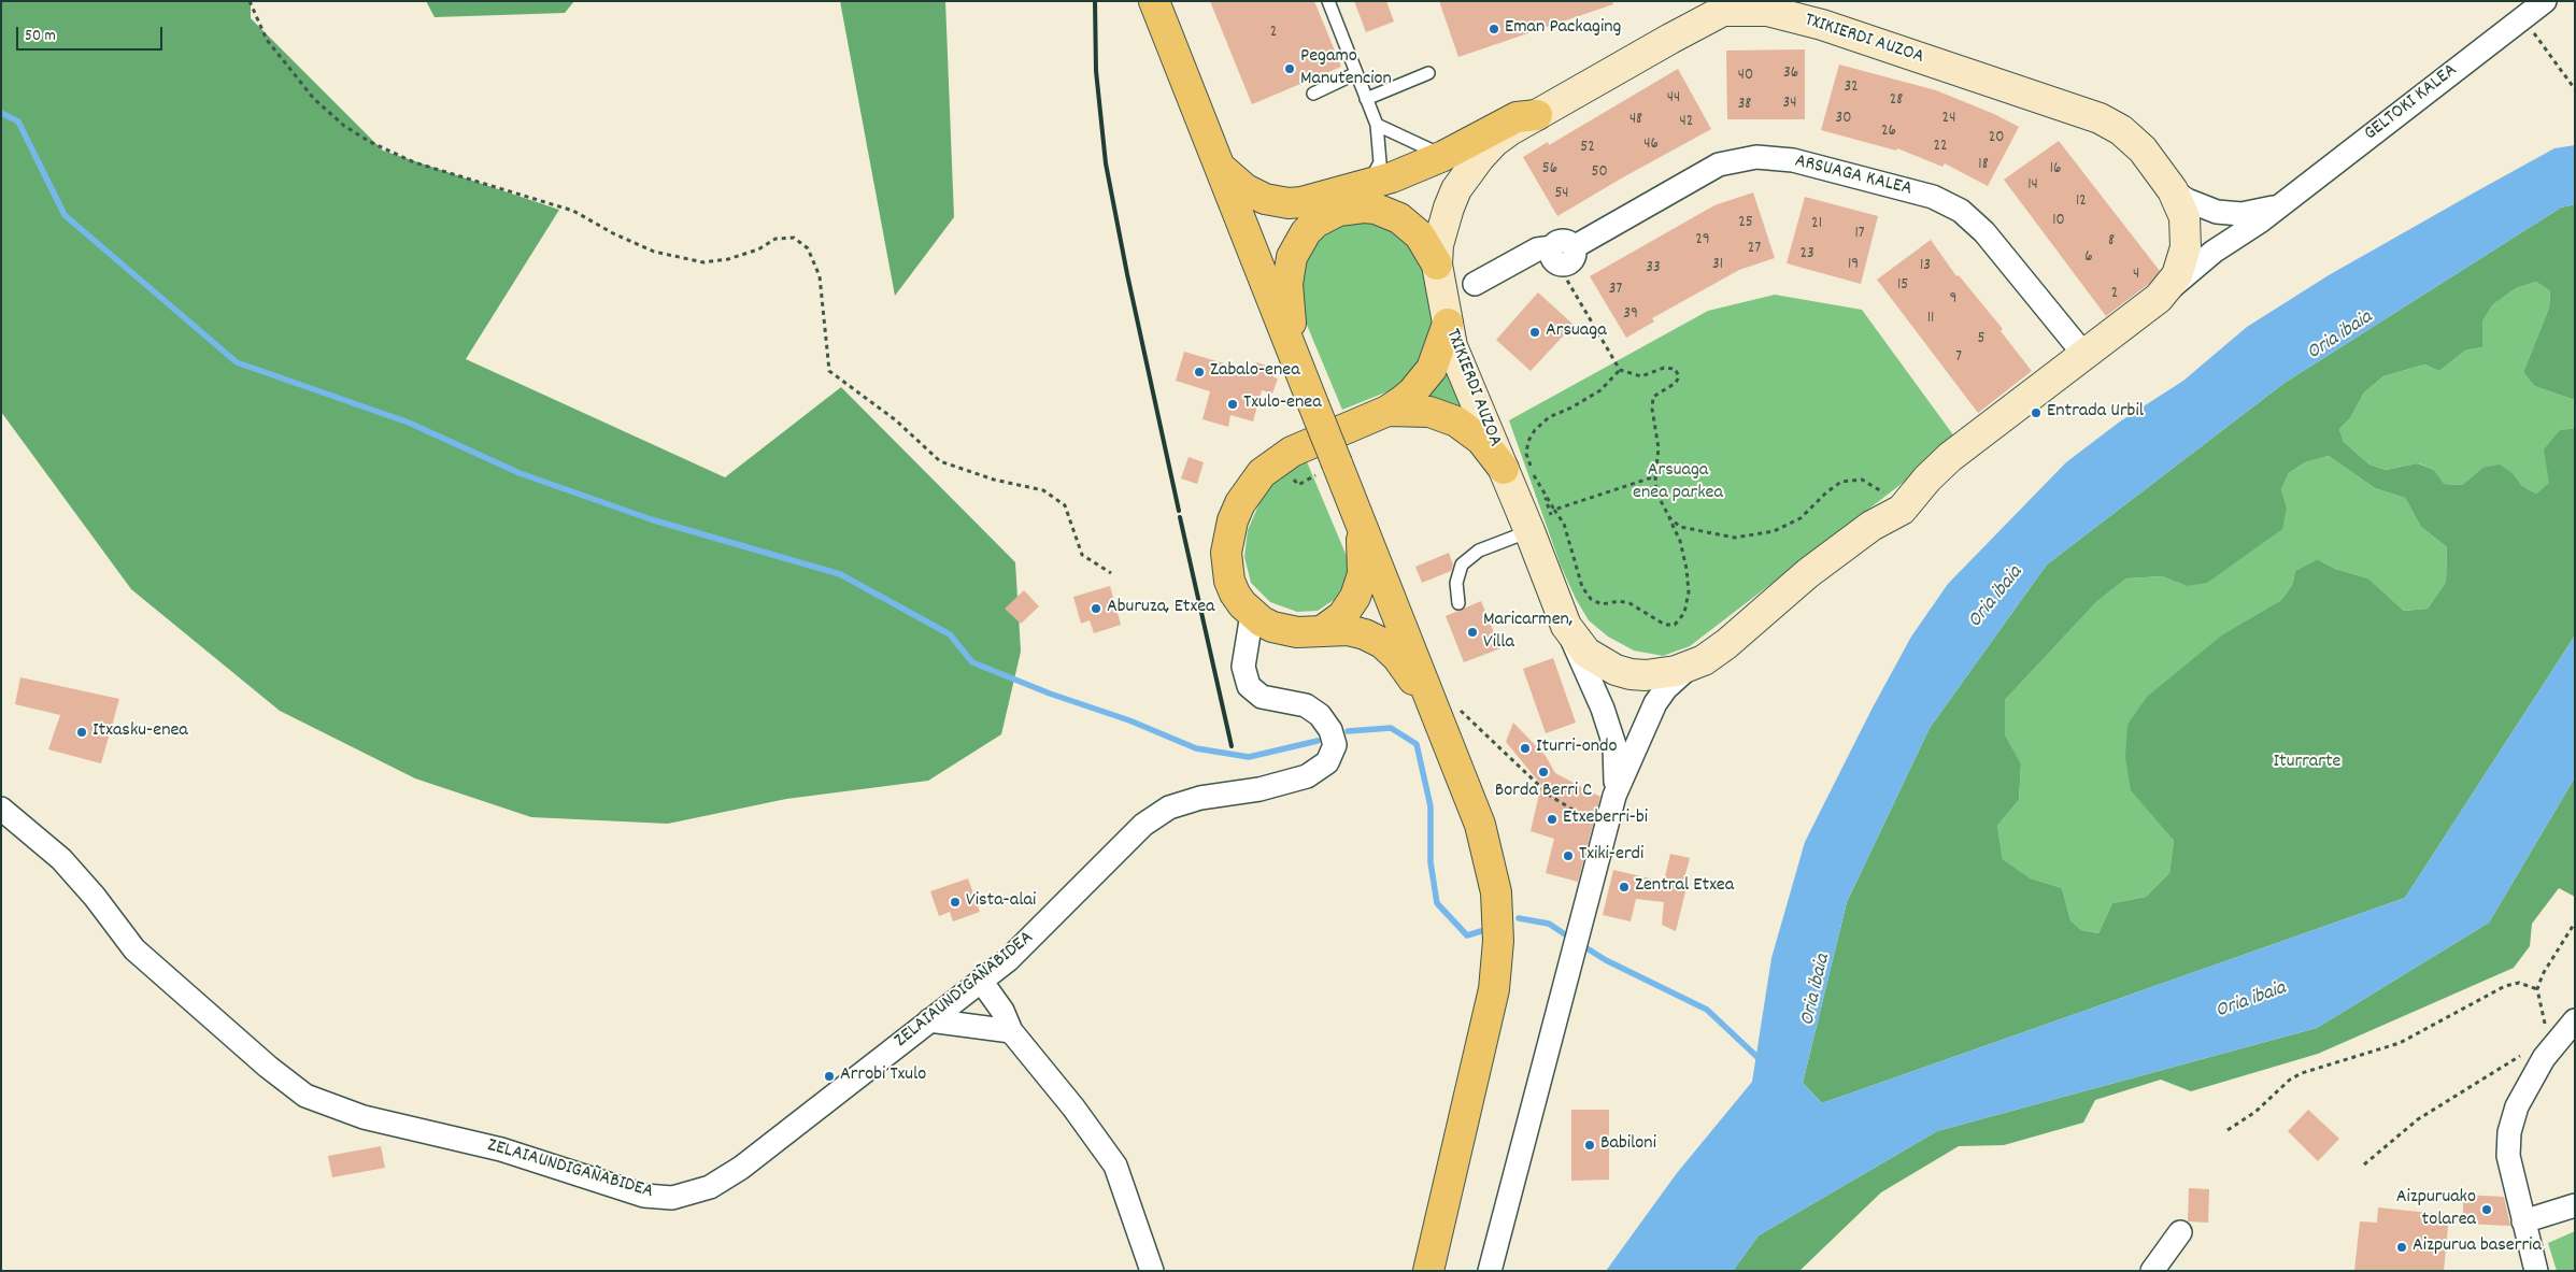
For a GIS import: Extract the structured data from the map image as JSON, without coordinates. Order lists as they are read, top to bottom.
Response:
{
  "streets": {
    "street": [
      "TXIKIERDI AUZOA",
      "GELTOKI KALEA",
      "ARSUAGA KALEA",
      "ZELAIAUNDIGAÑABIDEA"
    ]
  },
  "crossings": [
    ["TXIKIERDI AUZOA", "GELTOKI KALEA"],
    ["TXIKIERDI AUZOA", "ARSUAGA KALEA"]
  ],
  "water": ["Oria ibaia"],
  "parks": ["Arsuaga enea parkea", "Iturrarte"],
  "places": [
    "Eman Packaging",
    "Pegamo Manutencion",
    "Arsuaga",
    "Zabalo-enea",
    "Txulo-enea",
    "Entrada Urbil",
    "Aburuza, Etxea",
    "Maricarmen, Villa",
    "Itxasku-enea",
    "Iturri-ondo",
    "Borda Berri C",
    "Etxeberri-bi",
    "Txiki-erdi",
    "Zentral Etxea",
    "Vista-alai",
    "Arrobi Txulo",
    "Babiloni",
    "Aizpuruako tolarea",
    "Aizpurua baserria"
  ],
  "house_numbers": [
    "2",
    "36",
    "40",
    "32",
    "44",
    "28",
    "34",
    "38",
    "30",
    "24",
    "48",
    "42",
    "26",
    "20",
    "46",
    "22",
    "52",
    "18",
    "56",
    "16",
    "50",
    "14",
    "54",
    "12",
    "10",
    "25",
    "21",
    "17",
    "29",
    "8",
    "27",
    "23",
    "6",
    "31",
    "19",
    "13",
    "33",
    "4",
    "15",
    "37",
    "2",
    "9",
    "39",
    "11",
    "5",
    "7"
  ],
  "scale_bar": "50 m"
}
